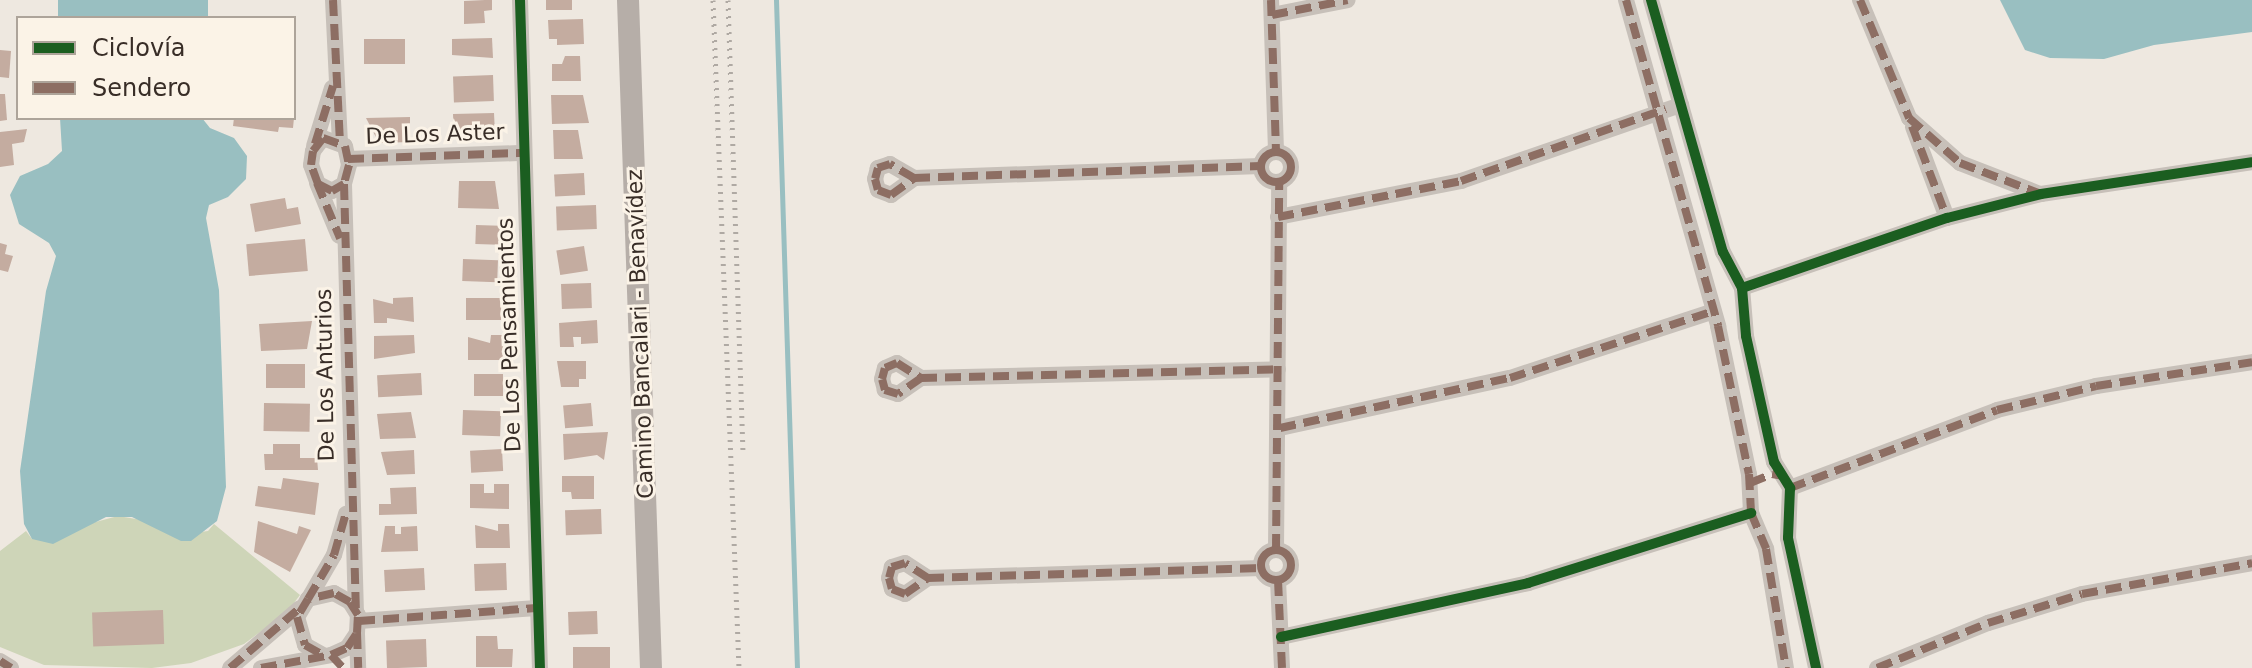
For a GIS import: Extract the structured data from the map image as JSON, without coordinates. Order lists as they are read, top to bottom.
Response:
{
  "streets": {
    "main road": ["Camino Bancalari - Benavídez"],
    "street": ["De Los Aster", "De Los Pensamientos", "De Los Anturios"]
  },
  "crossings": [
    ["De Los Aster", "De Los Pensamientos"],
    ["De Los Aster", "De Los Anturios"]
  ],
  "legend": ["Ciclovía", "Sendero"]
}
